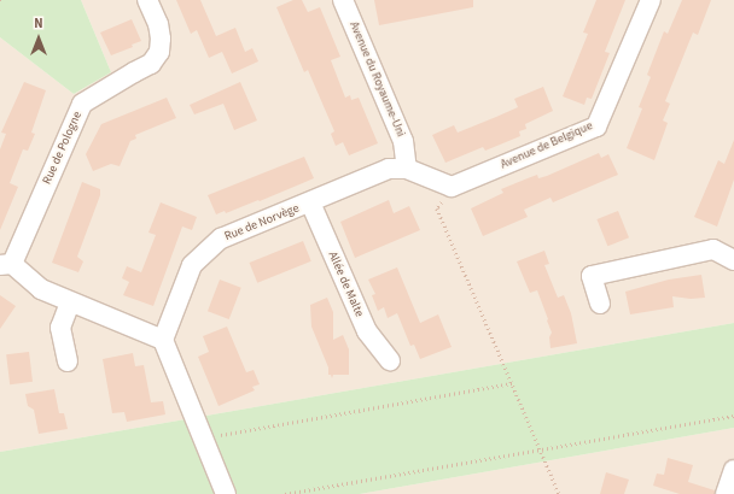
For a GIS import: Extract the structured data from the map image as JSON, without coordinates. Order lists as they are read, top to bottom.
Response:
{
  "streets": {
    "street": [
      "Avenue du Royaume-Uni",
      "Avenue de Belgique",
      "Rue de Pologne",
      "Rue de Norvège",
      "Allée de Malte"
    ]
  },
  "crossings": [
    ["Avenue du Royaume-Uni", "Rue de Norvège"],
    ["Rue de Norvège", "Allée de Malte"]
  ],
  "north": "top"
}
